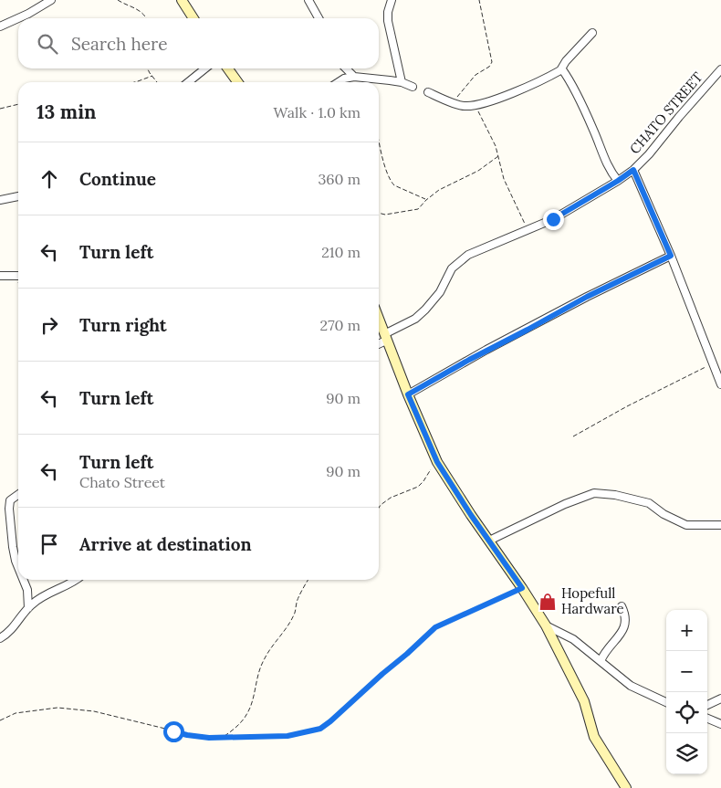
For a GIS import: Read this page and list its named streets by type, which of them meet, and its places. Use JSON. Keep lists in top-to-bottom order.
{
  "streets": {
    "street": ["CHATO STREET"]
  },
  "places": {
    "shop": ["Hopefull Hardware"]
  },
  "page": {
    "search": "Search here",
    "heading": ["13 min", "Walk · 1.0 km"],
    "list": [
      ["Continue", "360 m"],
      ["Turn left", "210 m"],
      ["Turn right", "270 m"],
      ["Turn left", "90 m"],
      ["Turn left", "Chato Street", "90 m"],
      "Arrive at destination"
    ],
    "map_buttons": ["+", "−"]
  }
}
